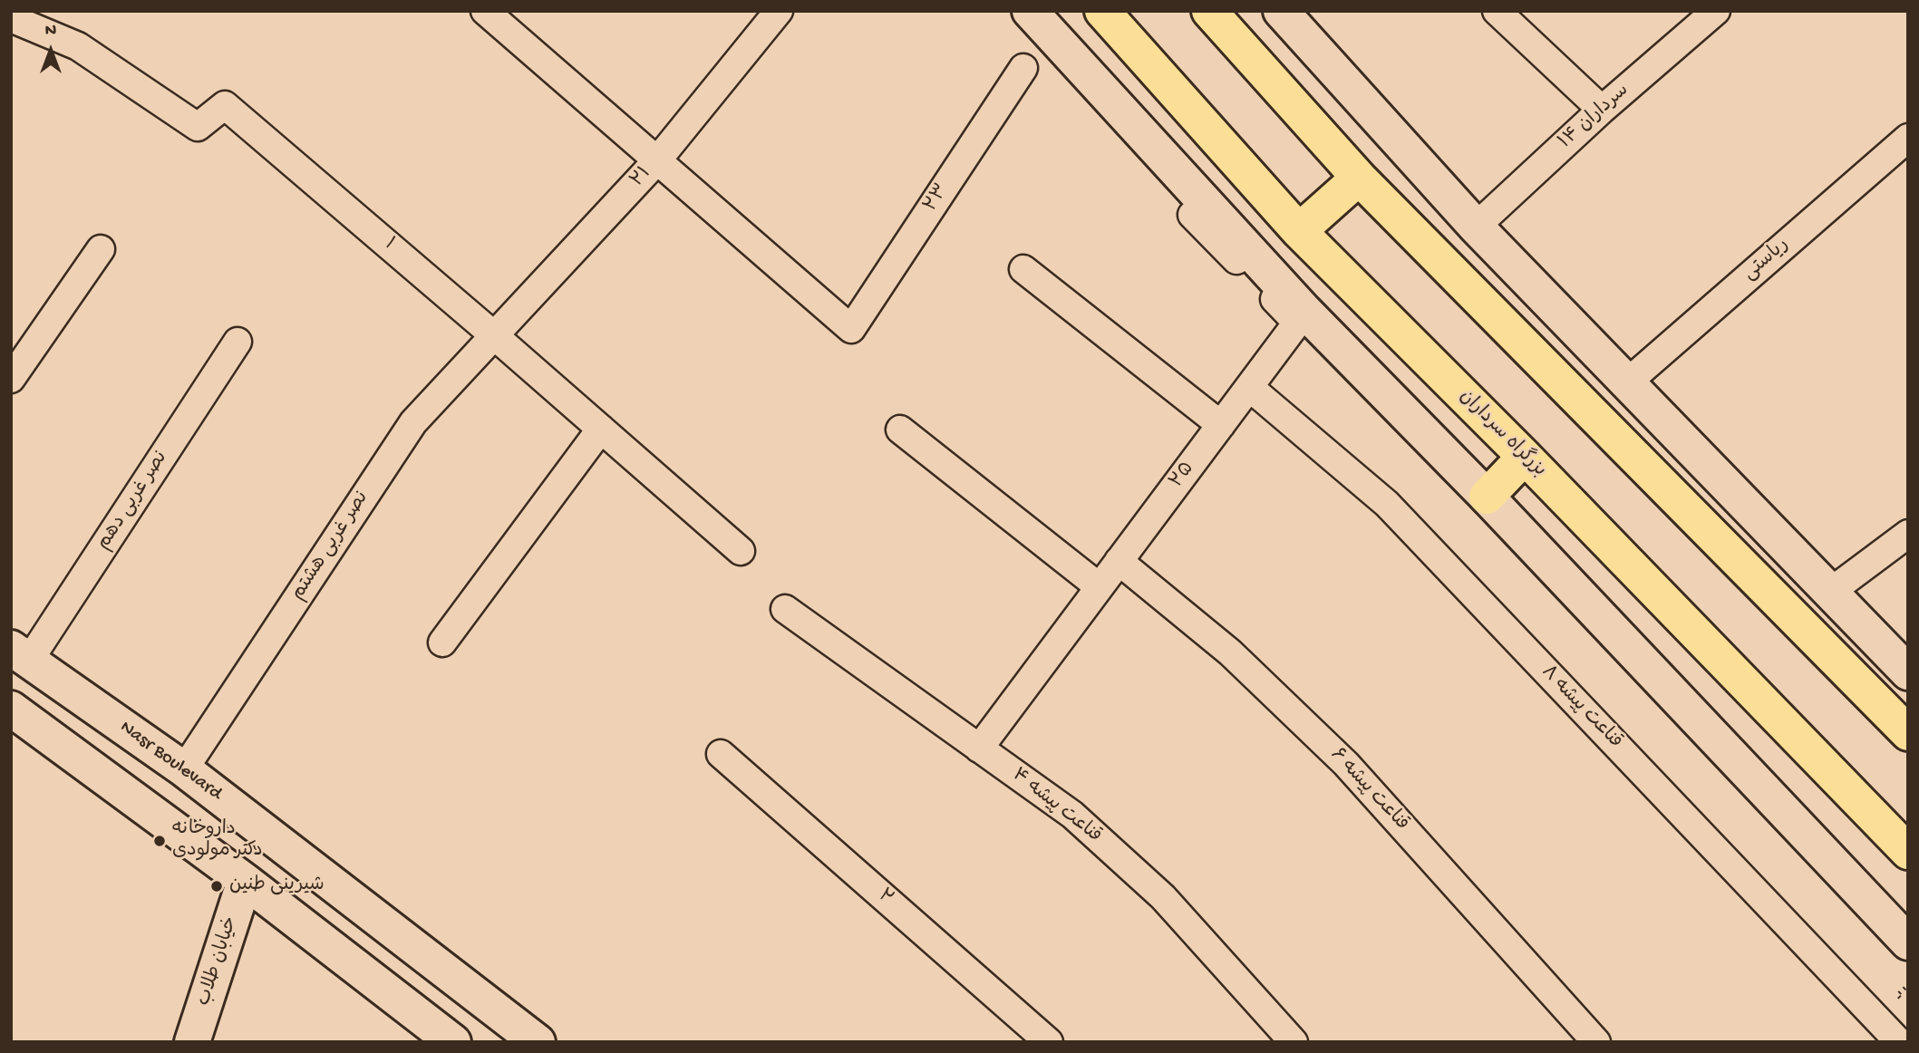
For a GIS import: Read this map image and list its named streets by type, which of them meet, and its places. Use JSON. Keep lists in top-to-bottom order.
{
  "streets": {
    "highway": ["بزرگراه سرداران"],
    "main road": ["Nasr Boulevard", "خیابان طلاب"],
    "street": [
      "۱۴ سرداران",
      "۲۱",
      "۲۳",
      "۱",
      "ریاستی",
      "۲۵",
      "نصر غربی دهم",
      "نصر غربی هشتم",
      "قناعت پیشه ۸",
      "قناعت پیشه ۶",
      "قناعت پیشه ۴",
      "۲"
    ]
  },
  "crossings": [
    ["۲۱", "۲۳"],
    ["۲۱", "۱"],
    ["۲۱", "نصر غربی هشتم"],
    ["۱", "نصر غربی هشتم"],
    ["۲۵", "قناعت پیشه ۸"],
    ["۲۵", "قناعت پیشه ۶"],
    ["۲۵", "قناعت پیشه ۴"],
    ["نصر غربی دهم", "Nasr Boulevard"],
    ["نصر غربی هشتم", "Nasr Boulevard"]
  ],
  "places": ["داروخانه دکتر مولودی", "شیرینی طنین"],
  "north": "top"
}
